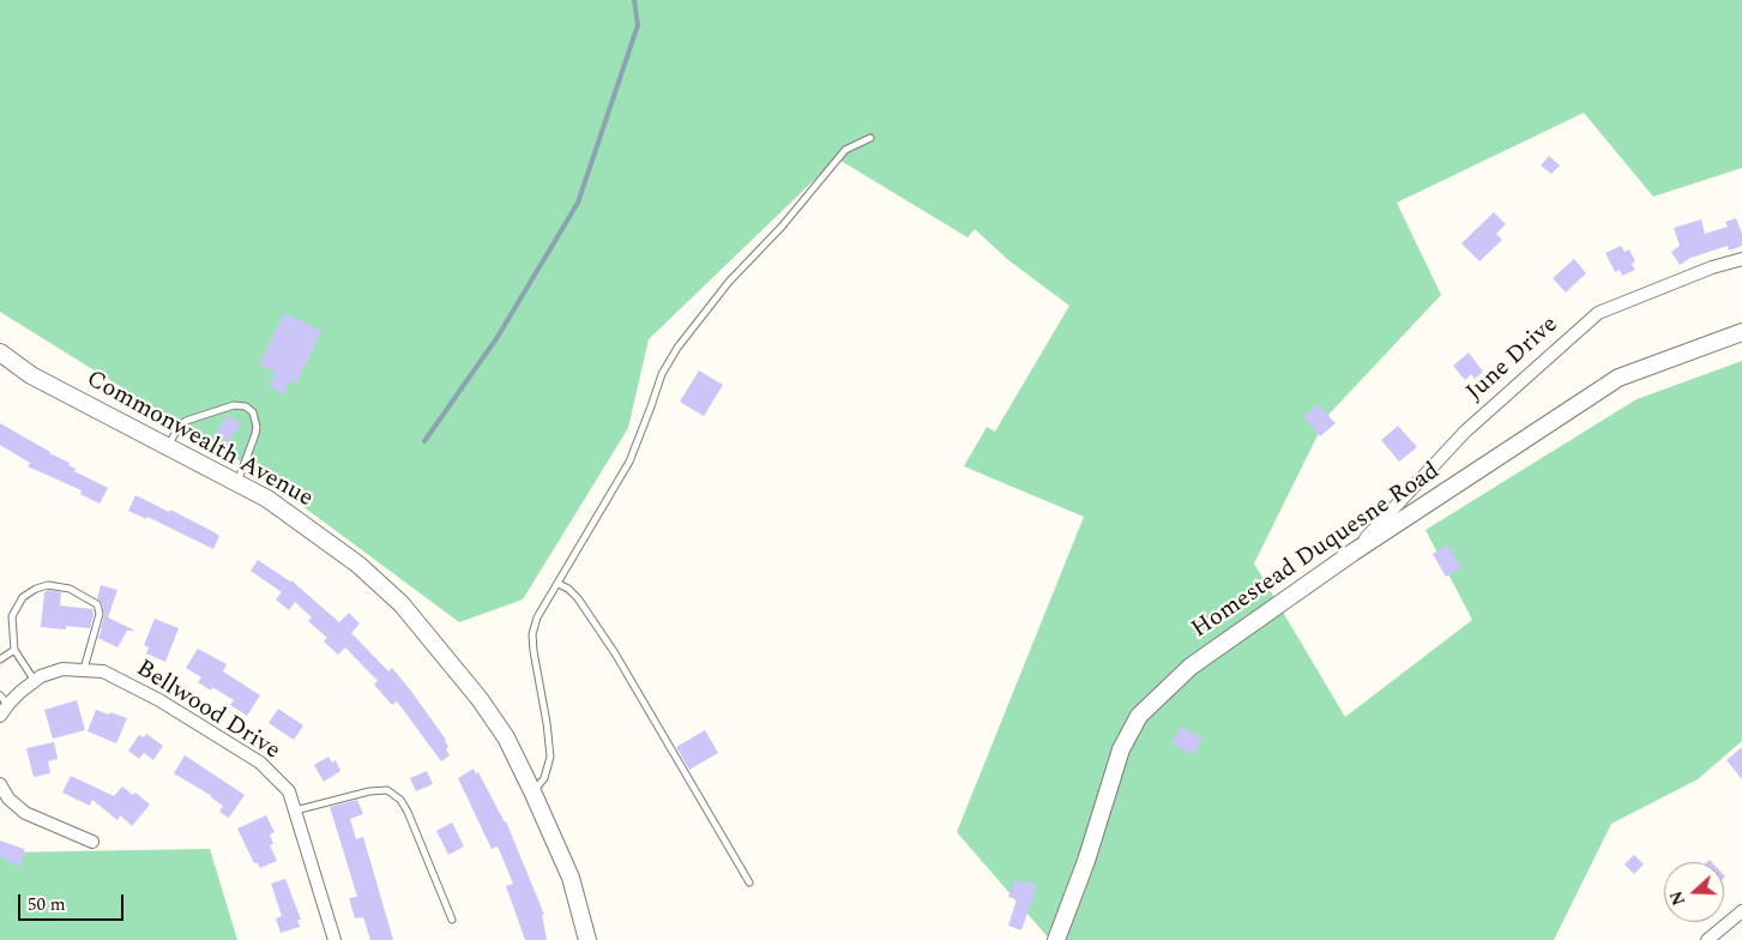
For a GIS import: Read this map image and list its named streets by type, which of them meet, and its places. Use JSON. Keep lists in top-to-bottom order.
{
  "streets": {
    "street": [
      "June Drive",
      "Commonwealth Avenue",
      "Homestead Duquesne Road",
      "Bellwood Drive"
    ]
  },
  "crossings": [
    ["June Drive", "Homestead Duquesne Road"]
  ],
  "scale_bar": "50 m",
  "north": "left"
}
